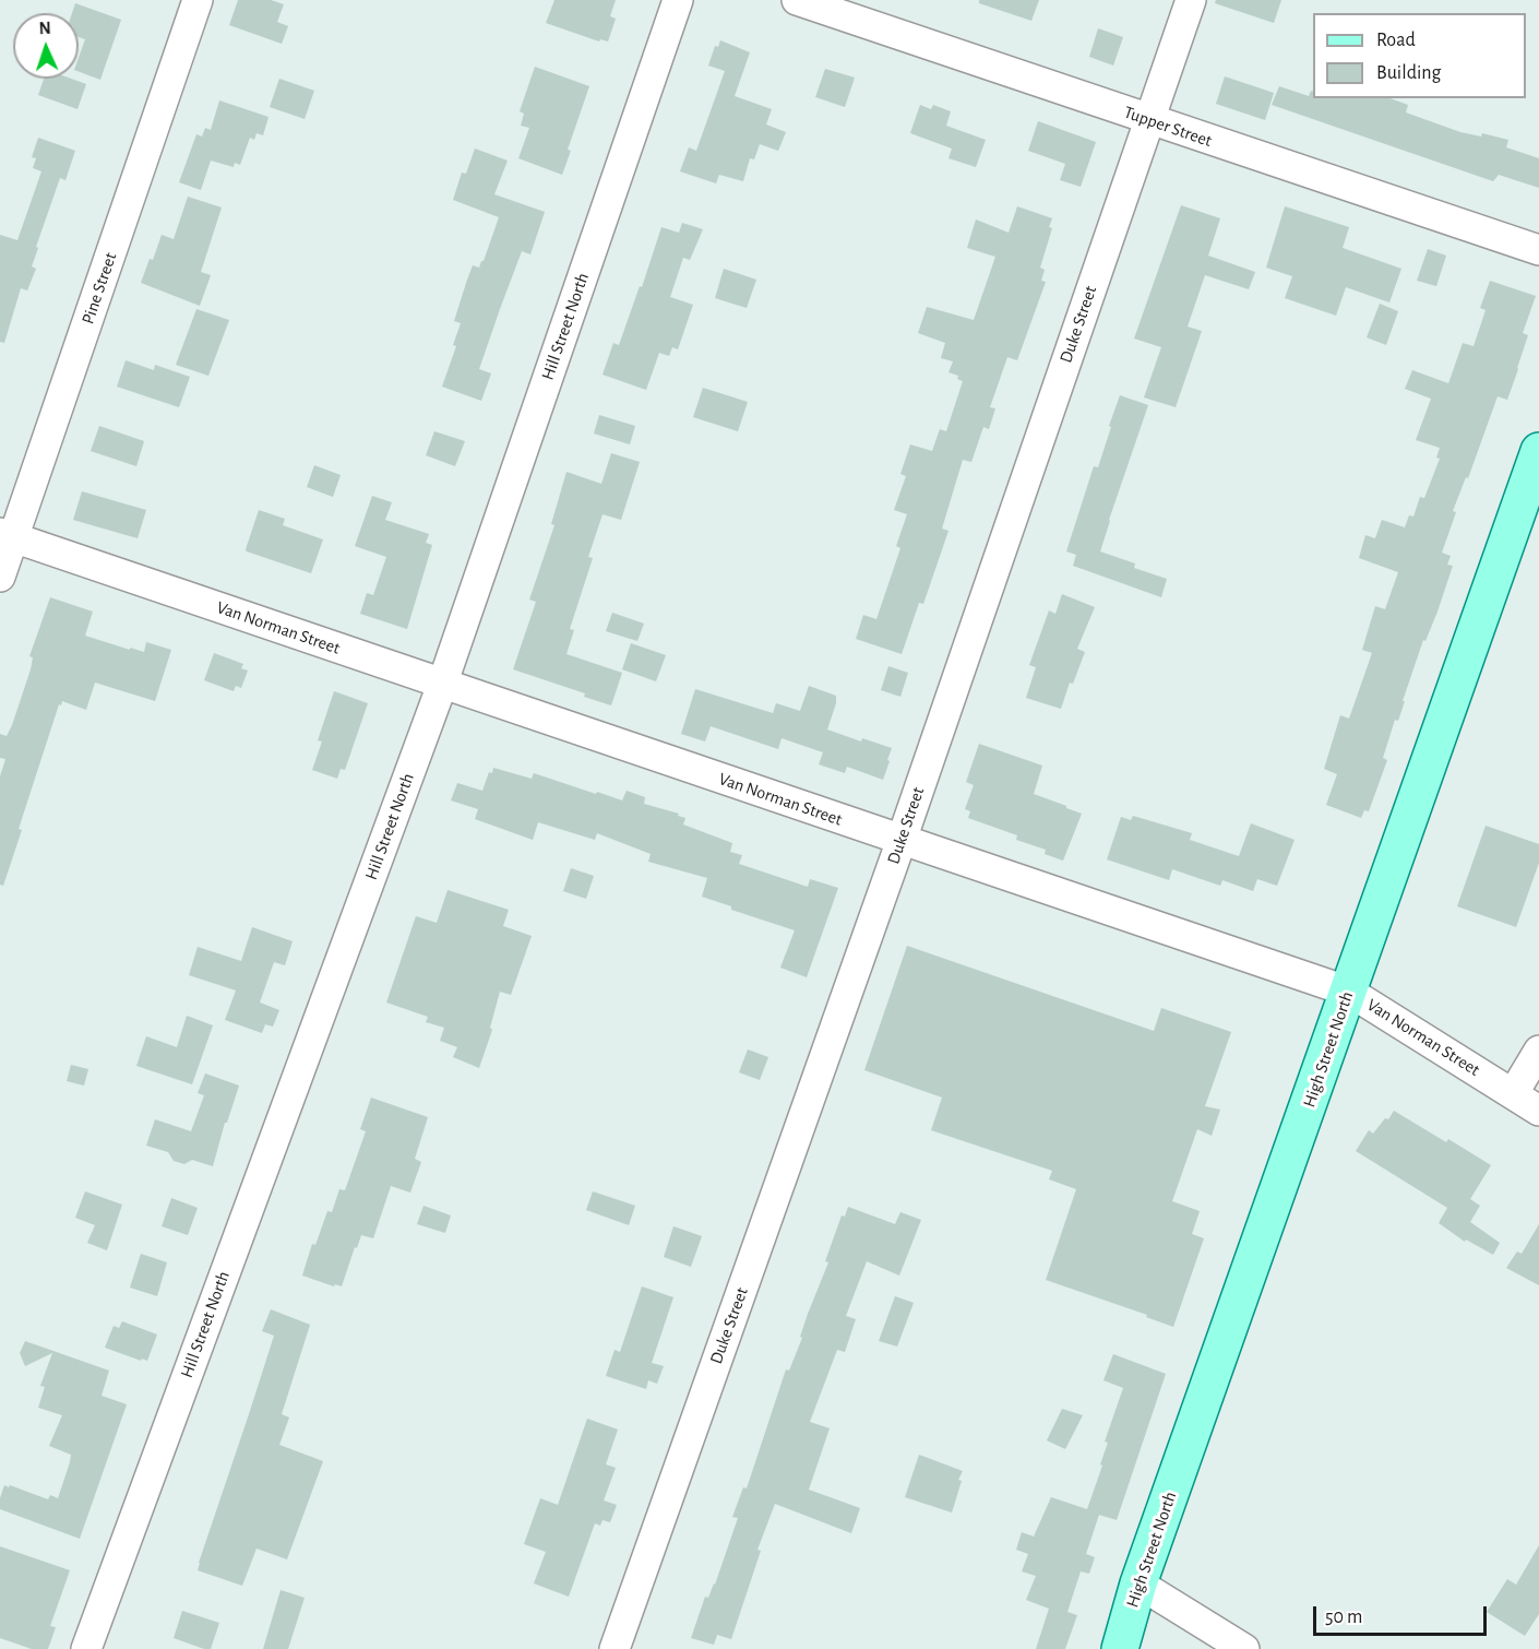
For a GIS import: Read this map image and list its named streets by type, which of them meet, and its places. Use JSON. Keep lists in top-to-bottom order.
{
  "streets": {
    "main road": ["High Street North"],
    "street": [
      "Tupper Street",
      "Pine Street",
      "Duke Street",
      "Hill Street North",
      "Van Norman Street"
    ]
  },
  "crossings": [
    ["Tupper Street", "Duke Street"],
    ["Pine Street", "Van Norman Street"],
    ["Duke Street", "Van Norman Street"],
    ["Hill Street North", "Van Norman Street"],
    ["Van Norman Street", "High Street North"]
  ],
  "legend": ["Road", "Building"],
  "scale_bar": "50 m",
  "north": "top"
}
